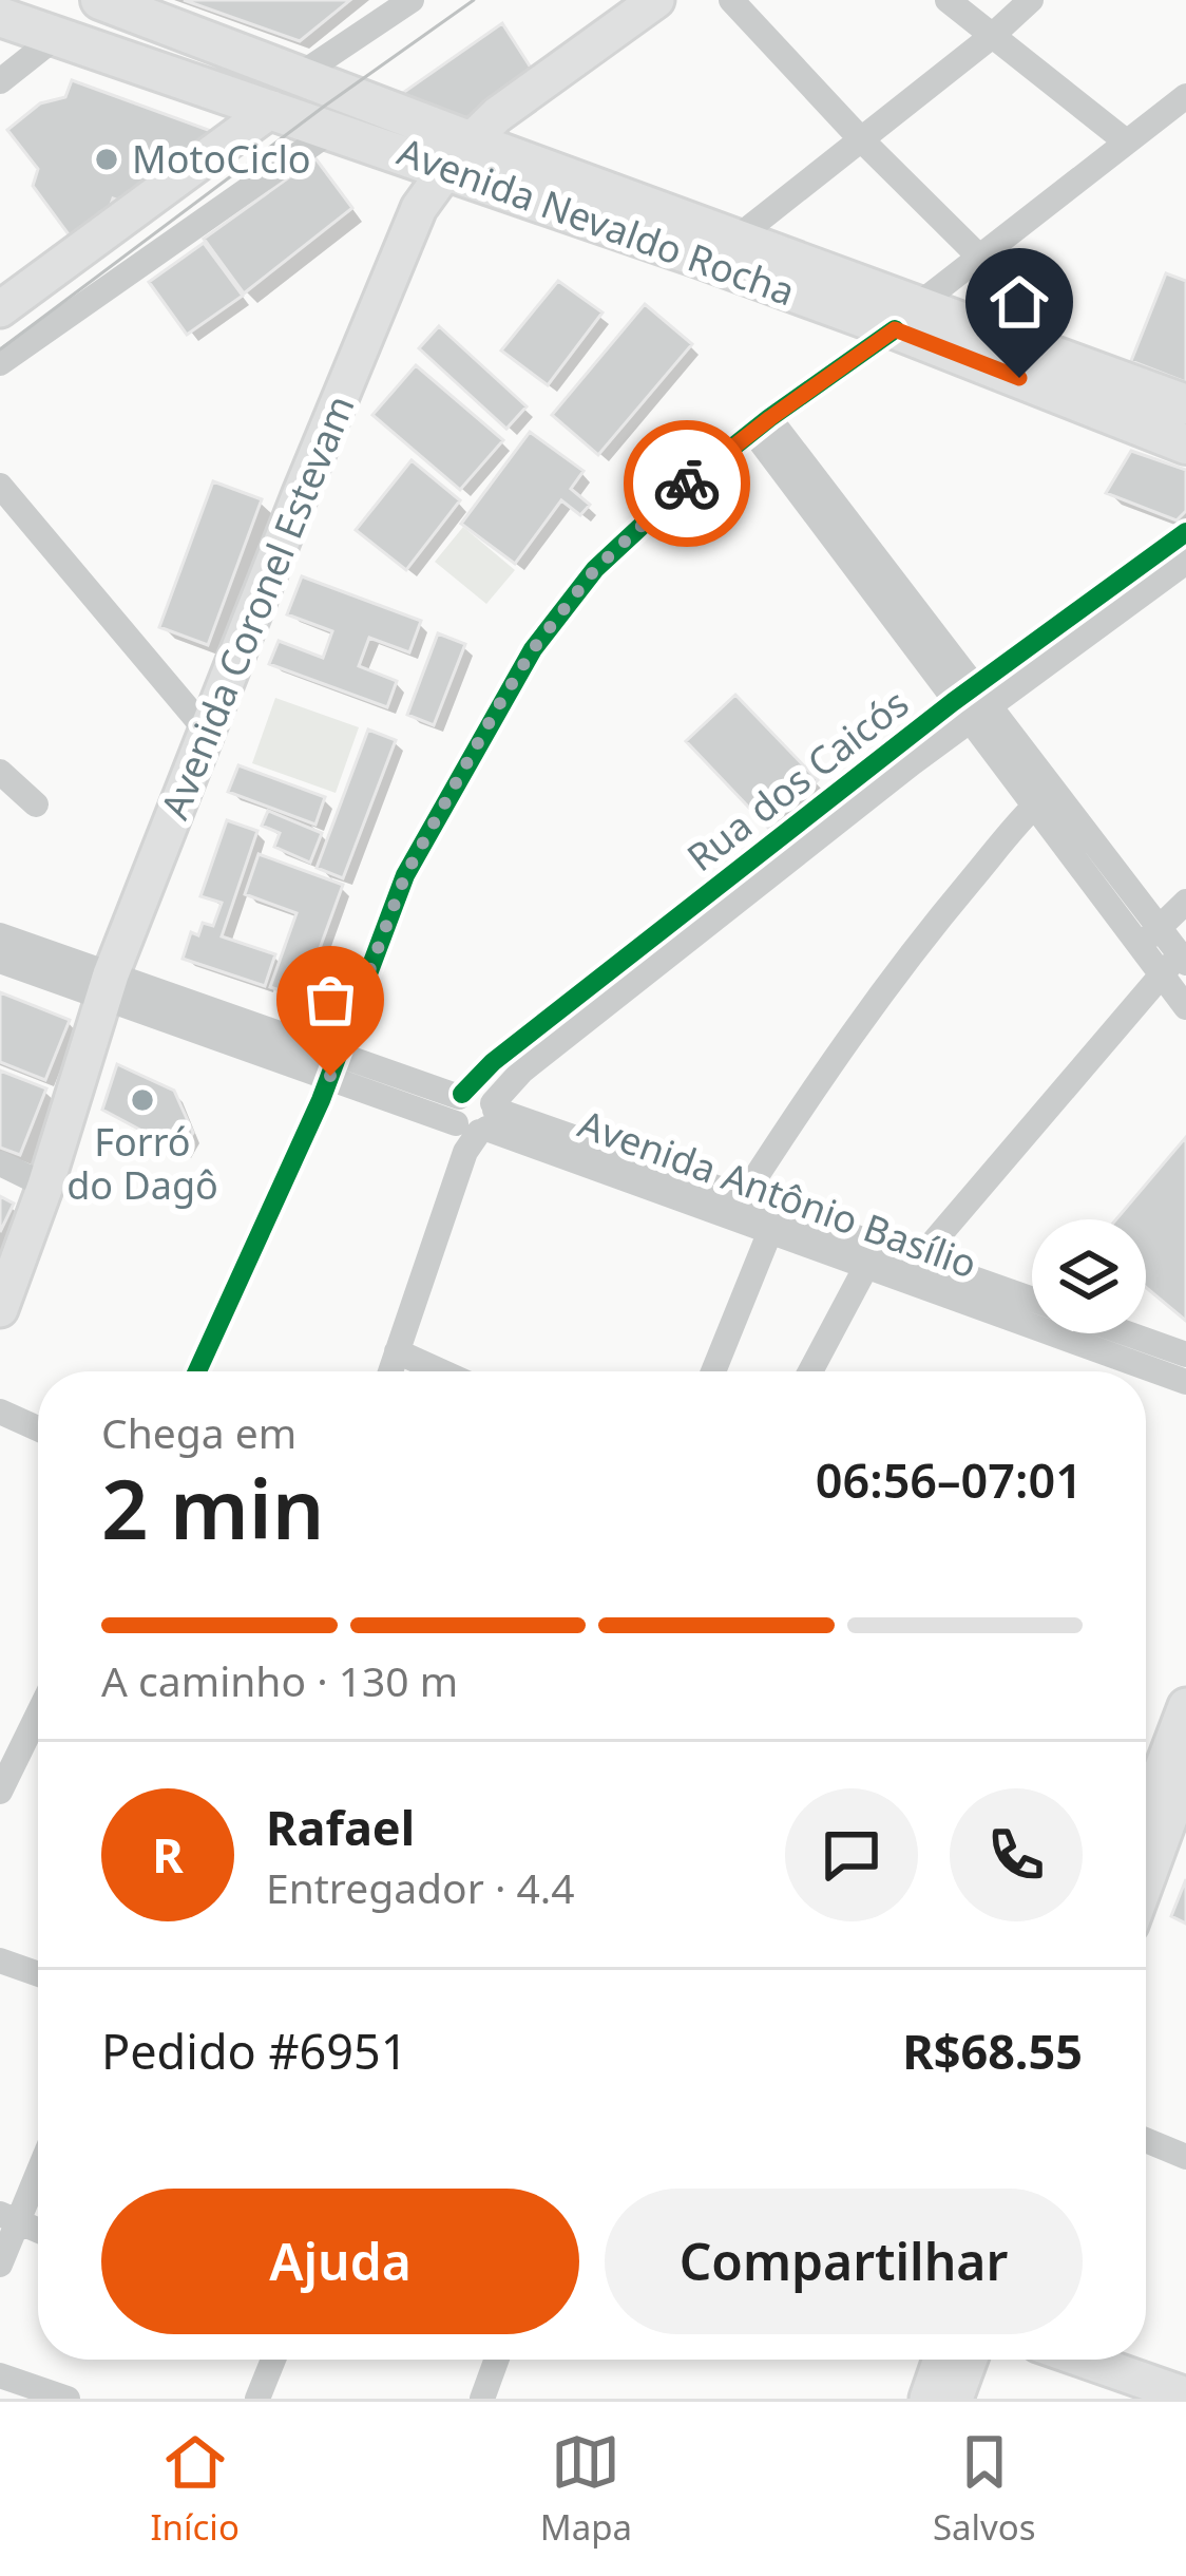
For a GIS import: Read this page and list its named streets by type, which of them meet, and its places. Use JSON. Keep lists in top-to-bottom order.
{
  "streets": {
    "highway": ["Avenida Nevaldo Rocha"],
    "main road": ["Avenida Coronel Estevam"],
    "street": ["Rua dos Caicós", "Avenida Antônio Basílio"]
  },
  "crossings": [
    ["Avenida Nevaldo Rocha", "Avenida Coronel Estevam"],
    ["Avenida Coronel Estevam", "Avenida Antônio Basílio"],
    ["Rua dos Caicós", "Avenida Antônio Basílio"]
  ],
  "places": ["MotoCiclo", "Forró do Dagô"],
  "page": {
    "heading": ["2 min", "Chega em", "06:56–07:01"],
    "panel": [
      "Rafael",
      "Entregador · 4.4",
      "Pedido #6951",
      "R$68.55"
    ],
    "bar": "A caminho · 130 m",
    "round": "R",
    "buttons": ["Ajuda", "Compartilhar"],
    "tabs": ["Início", "Mapa", "Salvos"]
  }
}
